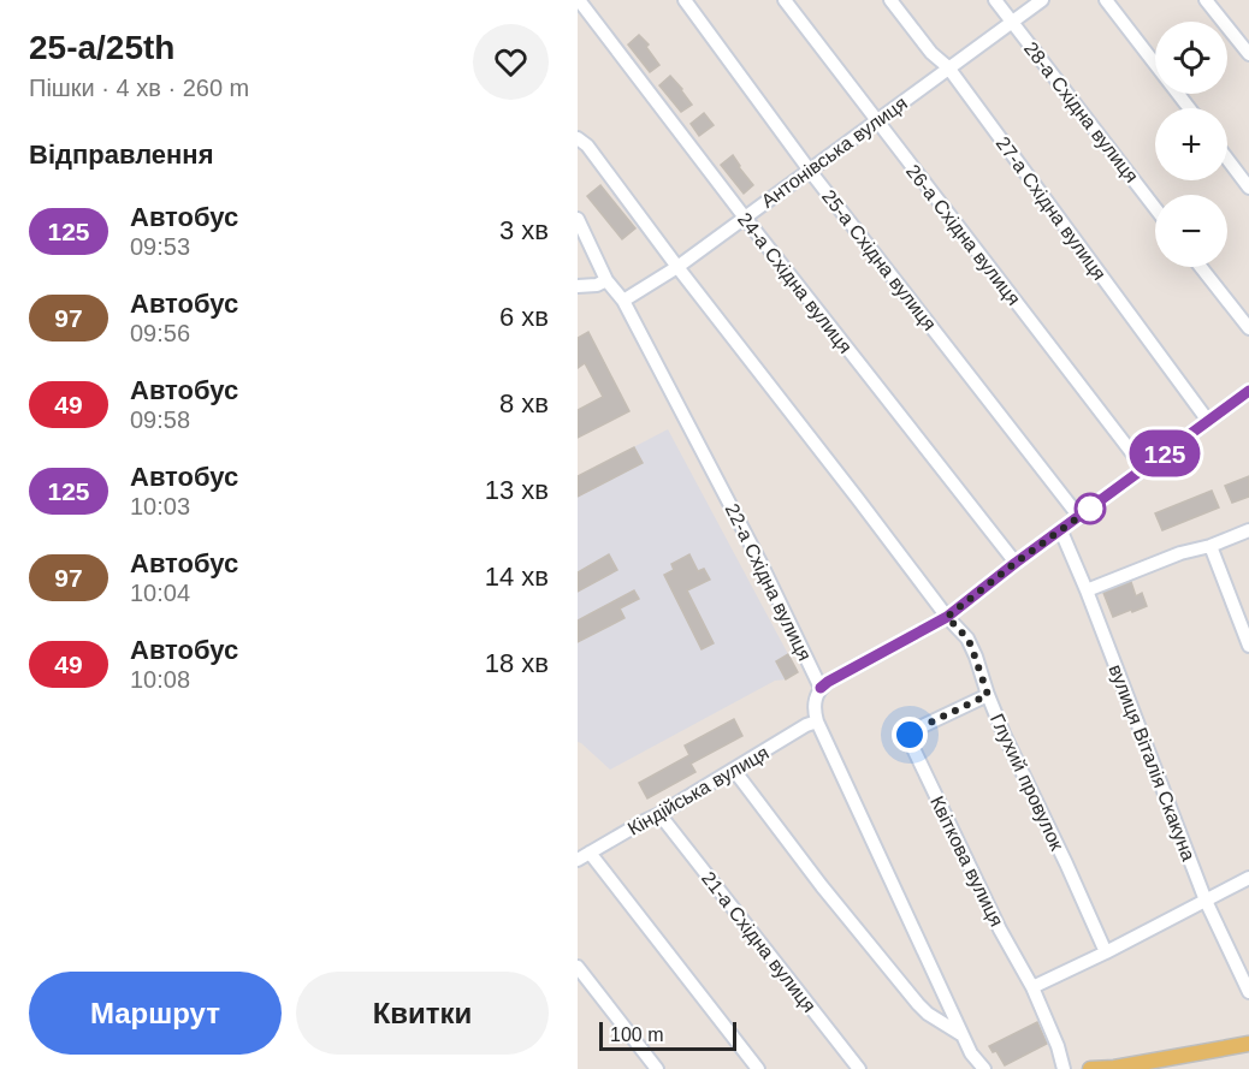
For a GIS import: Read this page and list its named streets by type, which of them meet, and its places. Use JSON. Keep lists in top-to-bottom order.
{
  "streets": {
    "street": [
      "28-а Східна вулиця",
      "Антонівська вулиця",
      "27-а Східна вулиця",
      "26-а Східна вулиця",
      "25-а Східна вулиця",
      "24-а Східна вулиця",
      "22-а Східна вулиця",
      "вулиця Віталія Скакуна",
      "Глухий провулок",
      "Кіндійська вулиця",
      "Квіткова вулиця",
      "21-а Східна вулиця"
    ]
  },
  "crossings": [
    ["28-а Східна вулиця", "Антонівська вулиця"],
    ["Антонівська вулиця", "27-а Східна вулиця"],
    ["Антонівська вулиця", "26-а Східна вулиця"],
    ["Антонівська вулиця", "25-а Східна вулиця"],
    ["Антонівська вулиця", "24-а Східна вулиця"],
    ["Антонівська вулиця", "22-а Східна вулиця"],
    ["Антонівська вулиця", "Глухий провулок"],
    ["22-а Східна вулиця", "Кіндійська вулиця"],
    ["Глухий провулок", "Квіткова вулиця"],
    ["Кіндійська вулиця", "21-а Східна вулиця"]
  ],
  "lines": ["bus line 125"],
  "scale_bar": "100 m",
  "page": {
    "heading": [
      ["25-а/25th", "Пішки · 4 хв · 260 m"],
      "Відправлення"
    ],
    "on_map": "125",
    "map_buttons": ["+", "−"],
    "list": [
      {
        "mark": "125",
        "name": "Автобус",
        "note": "09:53",
        "value": "3 хв"
      },
      {
        "mark": "97",
        "name": "Автобус",
        "note": "09:56",
        "value": "6 хв"
      },
      {
        "mark": "49",
        "name": "Автобус",
        "note": "09:58",
        "value": "8 хв"
      },
      {
        "mark": "125",
        "name": "Автобус",
        "note": "10:03",
        "value": "13 хв"
      },
      {
        "mark": "97",
        "name": "Автобус",
        "note": "10:04",
        "value": "14 хв"
      },
      {
        "mark": "49",
        "name": "Автобус",
        "note": "10:08",
        "value": "18 хв"
      }
    ],
    "buttons": ["Маршрут", "Квитки"],
    "scale": "100 m"
  }
}
